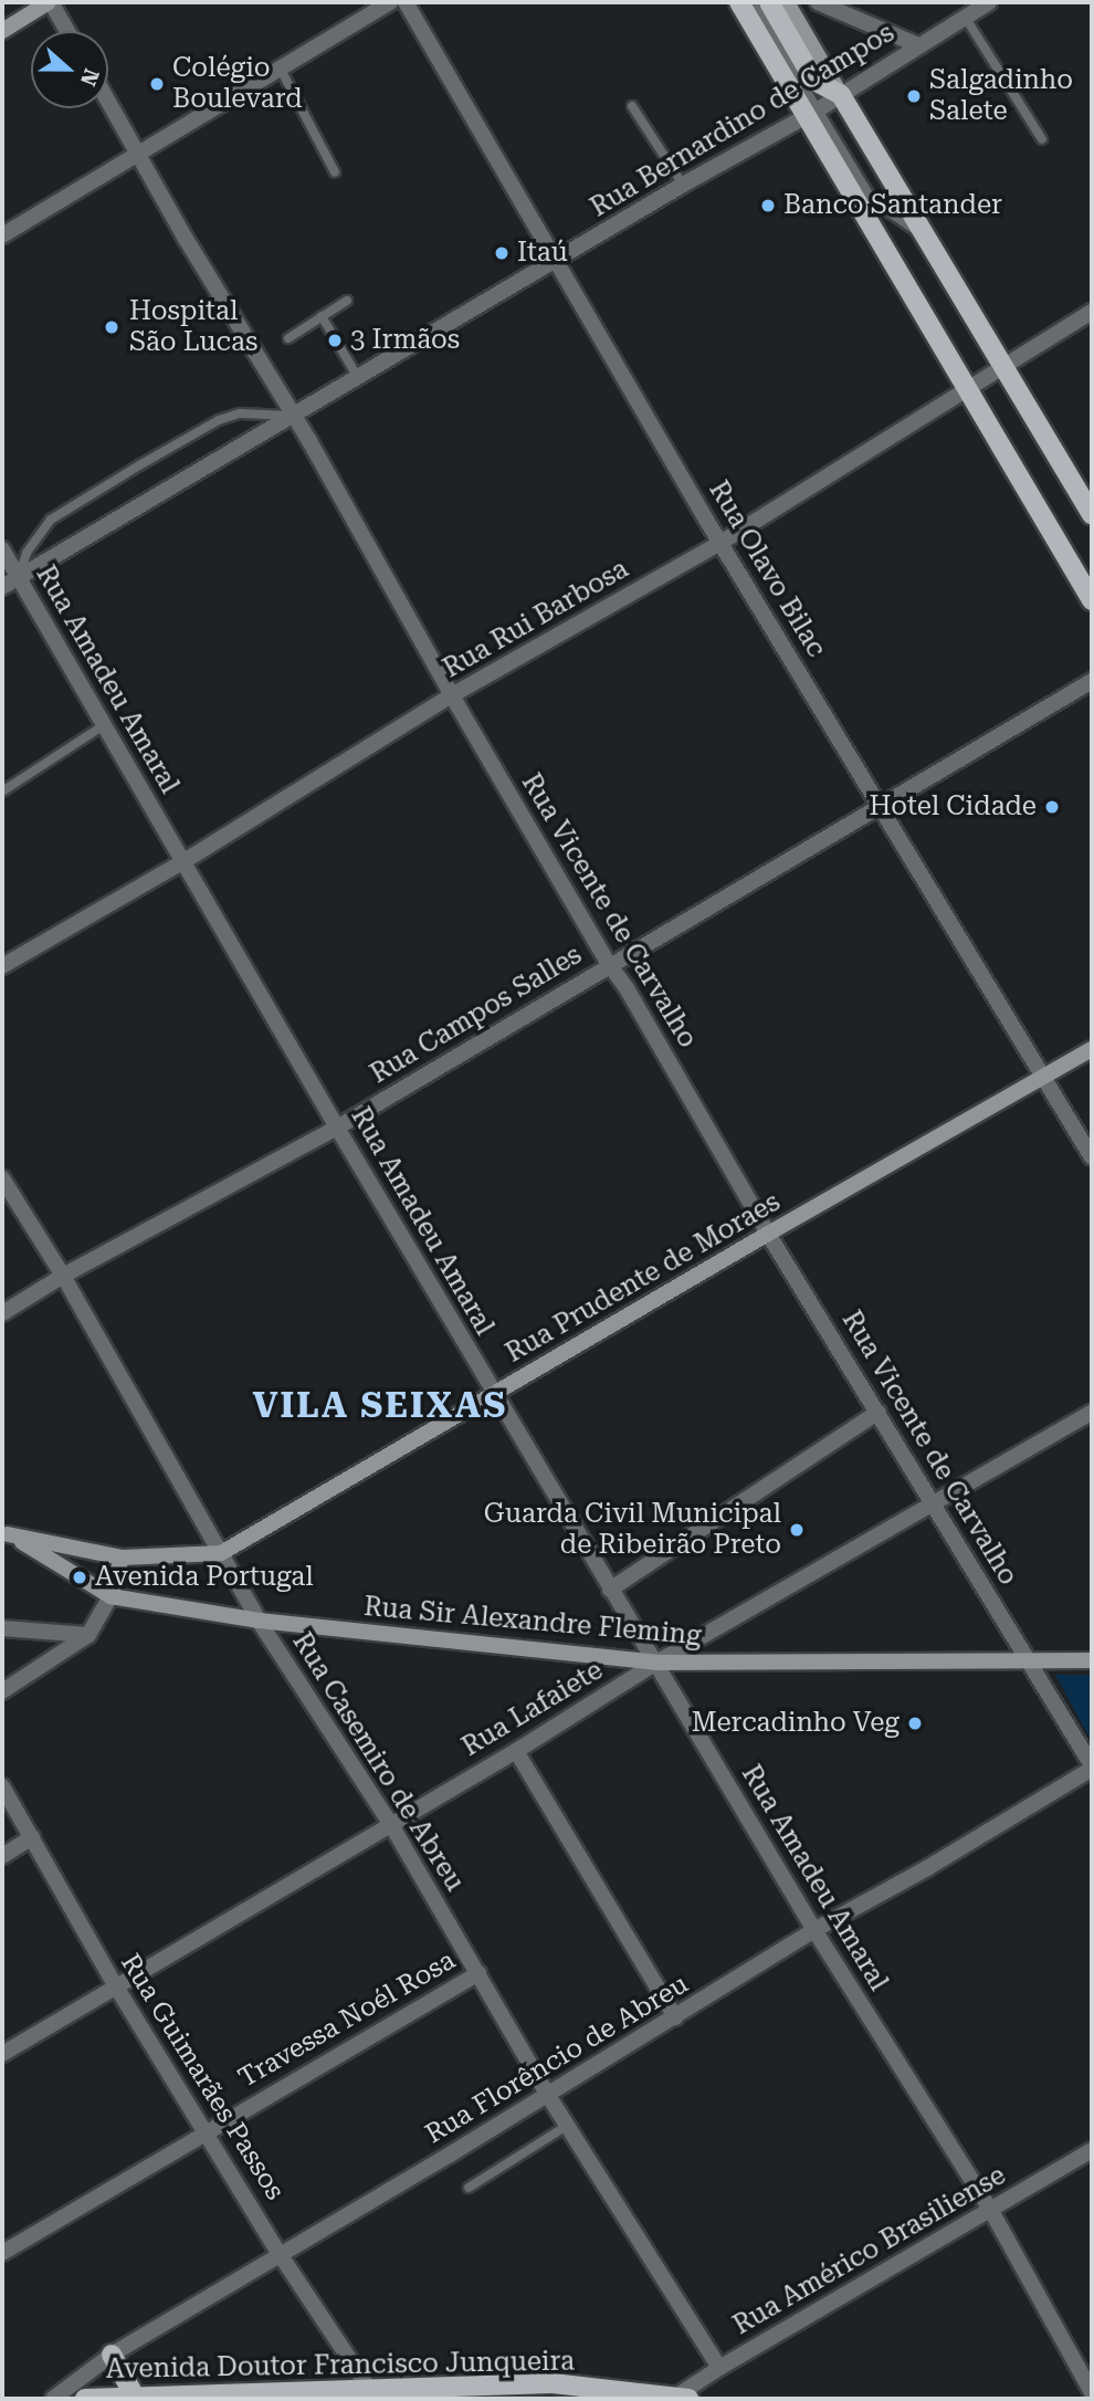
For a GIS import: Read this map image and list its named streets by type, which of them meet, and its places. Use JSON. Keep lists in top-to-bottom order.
{
  "streets": {
    "main road": ["Rua Prudente de Moraes", "Rua Sir Alexandre Fleming", "Avenida Doutor Francisco Junqueira"],
    "street": [
      "Rua Bernardino de Campos",
      "Rua Olavo Bilac",
      "Rua Rui Barbosa",
      "Rua Amadeu Amaral",
      "Rua Vicente de Carvalho",
      "Rua Campos Salles",
      "Rua Lafaiete",
      "Rua Casemiro de Abreu",
      "Travessa Noél Rosa",
      "Rua Florêncio de Abreu",
      "Rua Guimarães Passos",
      "Rua Américo Brasiliense"
    ]
  },
  "crossings": [
    ["Rua Bernardino de Campos", "Rua Olavo Bilac"],
    ["Rua Bernardino de Campos", "Rua Amadeu Amaral"],
    ["Rua Bernardino de Campos", "Rua Vicente de Carvalho"],
    ["Rua Olavo Bilac", "Rua Rui Barbosa"],
    ["Rua Olavo Bilac", "Rua Campos Salles"],
    ["Rua Olavo Bilac", "Rua Prudente de Moraes"],
    ["Rua Rui Barbosa", "Rua Amadeu Amaral"],
    ["Rua Rui Barbosa", "Rua Vicente de Carvalho"],
    ["Rua Amadeu Amaral", "Rua Campos Salles"],
    ["Rua Amadeu Amaral", "Rua Prudente de Moraes"],
    ["Rua Amadeu Amaral", "Rua Sir Alexandre Fleming"],
    ["Rua Amadeu Amaral", "Rua Lafaiete"],
    ["Rua Amadeu Amaral", "Rua Florêncio de Abreu"],
    ["Rua Amadeu Amaral", "Rua Américo Brasiliense"],
    ["Rua Vicente de Carvalho", "Rua Campos Salles"],
    ["Rua Vicente de Carvalho", "Rua Prudente de Moraes"],
    ["Rua Vicente de Carvalho", "Rua Sir Alexandre Fleming"],
    ["Rua Vicente de Carvalho", "Rua Lafaiete"],
    ["Rua Vicente de Carvalho", "Rua Florêncio de Abreu"],
    ["Rua Campos Salles", "Rua Casemiro de Abreu"],
    ["Rua Prudente de Moraes", "Rua Casemiro de Abreu"],
    ["Rua Sir Alexandre Fleming", "Rua Lafaiete"],
    ["Rua Sir Alexandre Fleming", "Rua Casemiro de Abreu"],
    ["Rua Lafaiete", "Rua Casemiro de Abreu"],
    ["Rua Lafaiete", "Rua Guimarães Passos"],
    ["Rua Casemiro de Abreu", "Travessa Noél Rosa"],
    ["Rua Casemiro de Abreu", "Rua Florêncio de Abreu"],
    ["Rua Casemiro de Abreu", "Rua Américo Brasiliense"],
    ["Travessa Noél Rosa", "Rua Guimarães Passos"],
    ["Rua Florêncio de Abreu", "Rua Guimarães Passos"],
    ["Rua Guimarães Passos", "Avenida Doutor Francisco Junqueira"],
    ["Rua Américo Brasiliense", "Avenida Doutor Francisco Junqueira"]
  ],
  "districts": ["VILA SEIXAS"],
  "places": [
    "Colégio Boulevard",
    "Salgadinho Salete",
    "Banco Santander",
    "Itaú",
    "Hospital São Lucas",
    "3 Irmãos",
    "Hotel Cidade",
    "Guarda Civil Municipal de Ribeirão Preto",
    "Avenida Portugal",
    "Mercadinho Veg"
  ],
  "north": "right"
}
